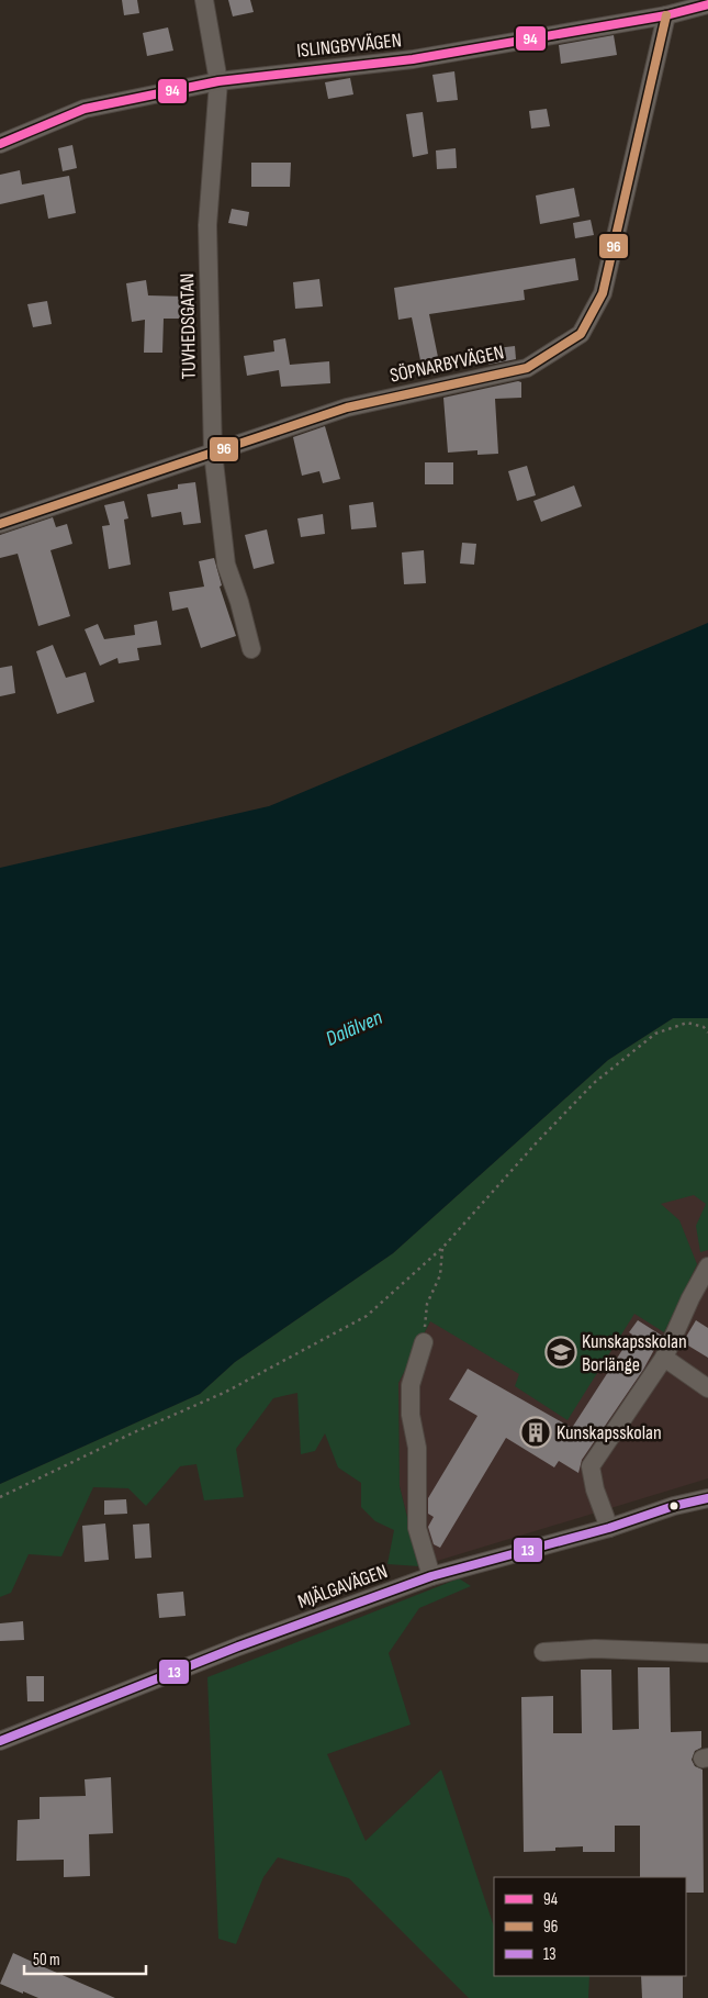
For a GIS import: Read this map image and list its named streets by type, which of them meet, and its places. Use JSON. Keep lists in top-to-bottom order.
{
  "streets": {
    "street": [
      "ISLINGBYVÄGEN",
      "TUVHEDSGATAN",
      "SÖPNARBYVÄGEN",
      "MJÄLGAVÄGEN"
    ]
  },
  "crossings": [
    ["ISLINGBYVÄGEN", "TUVHEDSGATAN"],
    ["ISLINGBYVÄGEN", "SÖPNARBYVÄGEN"],
    ["TUVHEDSGATAN", "SÖPNARBYVÄGEN"]
  ],
  "water": ["Dalälven"],
  "places": {
    "school or university": ["Kunskapsskolan Borlänge"],
    "building": ["Kunskapsskolan"]
  },
  "lines": ["transit line 94", "transit line 96", "transit line 13"],
  "legend": ["94", "96", "13"],
  "scale_bar": "50 m"
}
